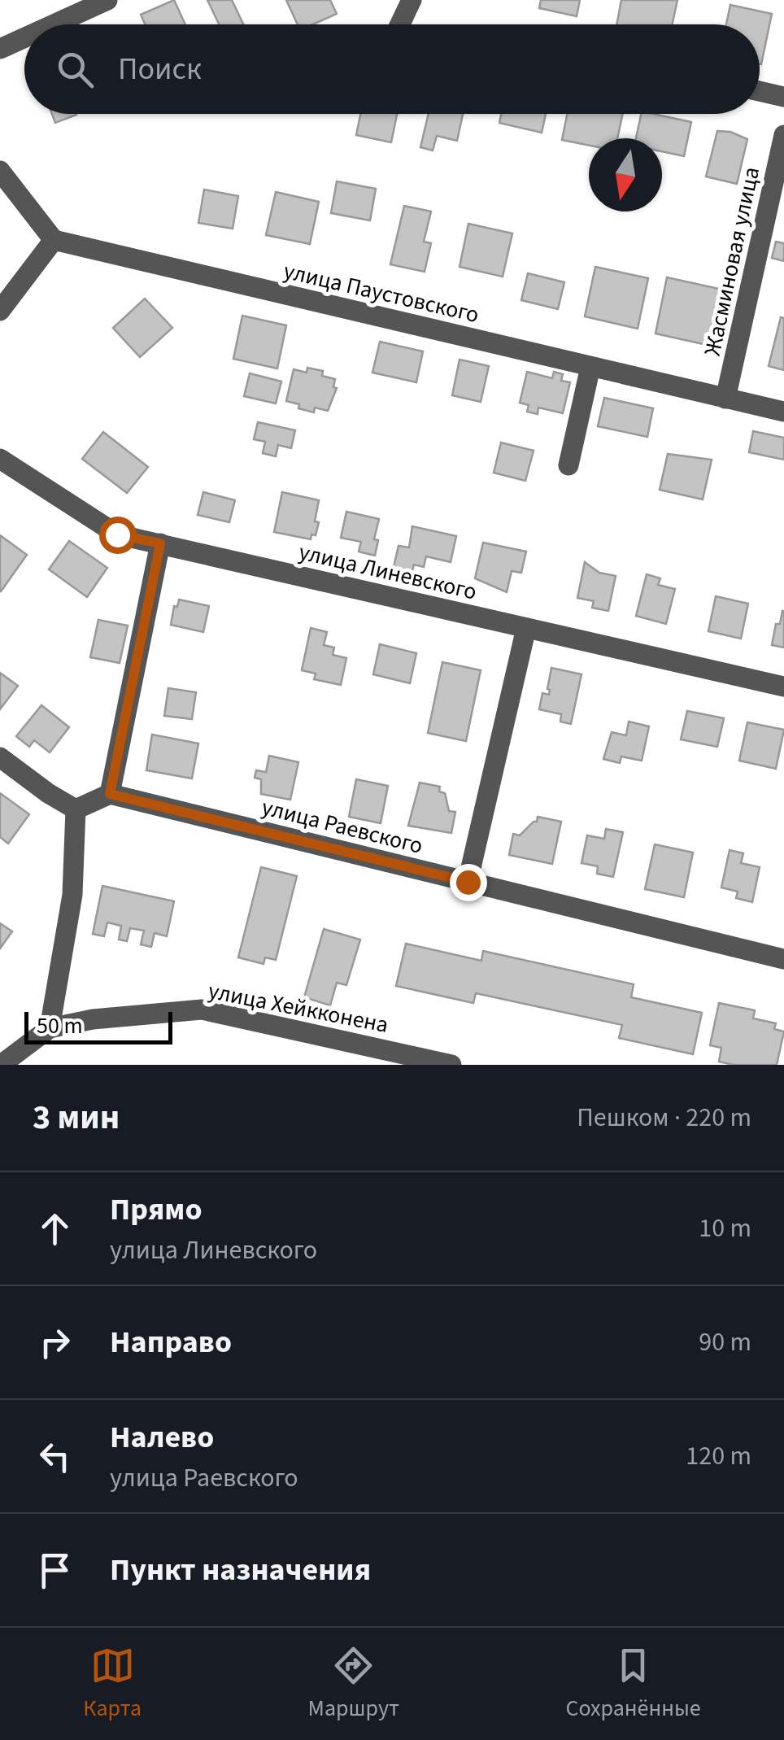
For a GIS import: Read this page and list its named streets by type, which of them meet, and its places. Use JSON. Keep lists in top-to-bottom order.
{
  "streets": {
    "street": [
      "Жасминовая улица",
      "улица Паустовского",
      "улица Линевского",
      "улица Раевского",
      "улица Хейкконена"
    ]
  },
  "crossings": [
    ["Жасминовая улица", "улица Паустовского"]
  ],
  "scale_bar": "50 m",
  "north": "bottom",
  "page": {
    "search": "Поиск",
    "scale": "50 m",
    "heading": ["3 мин", "Пешком · 220 m"],
    "list": [
      ["Прямо", "улица Линевского", "10 m"],
      ["Направо", "90 m"],
      ["Налево", "улица Раевского", "120 m"],
      "Пункт назначения"
    ],
    "nav": ["Карта", "Маршрут", "Сохранённые"]
  }
}
